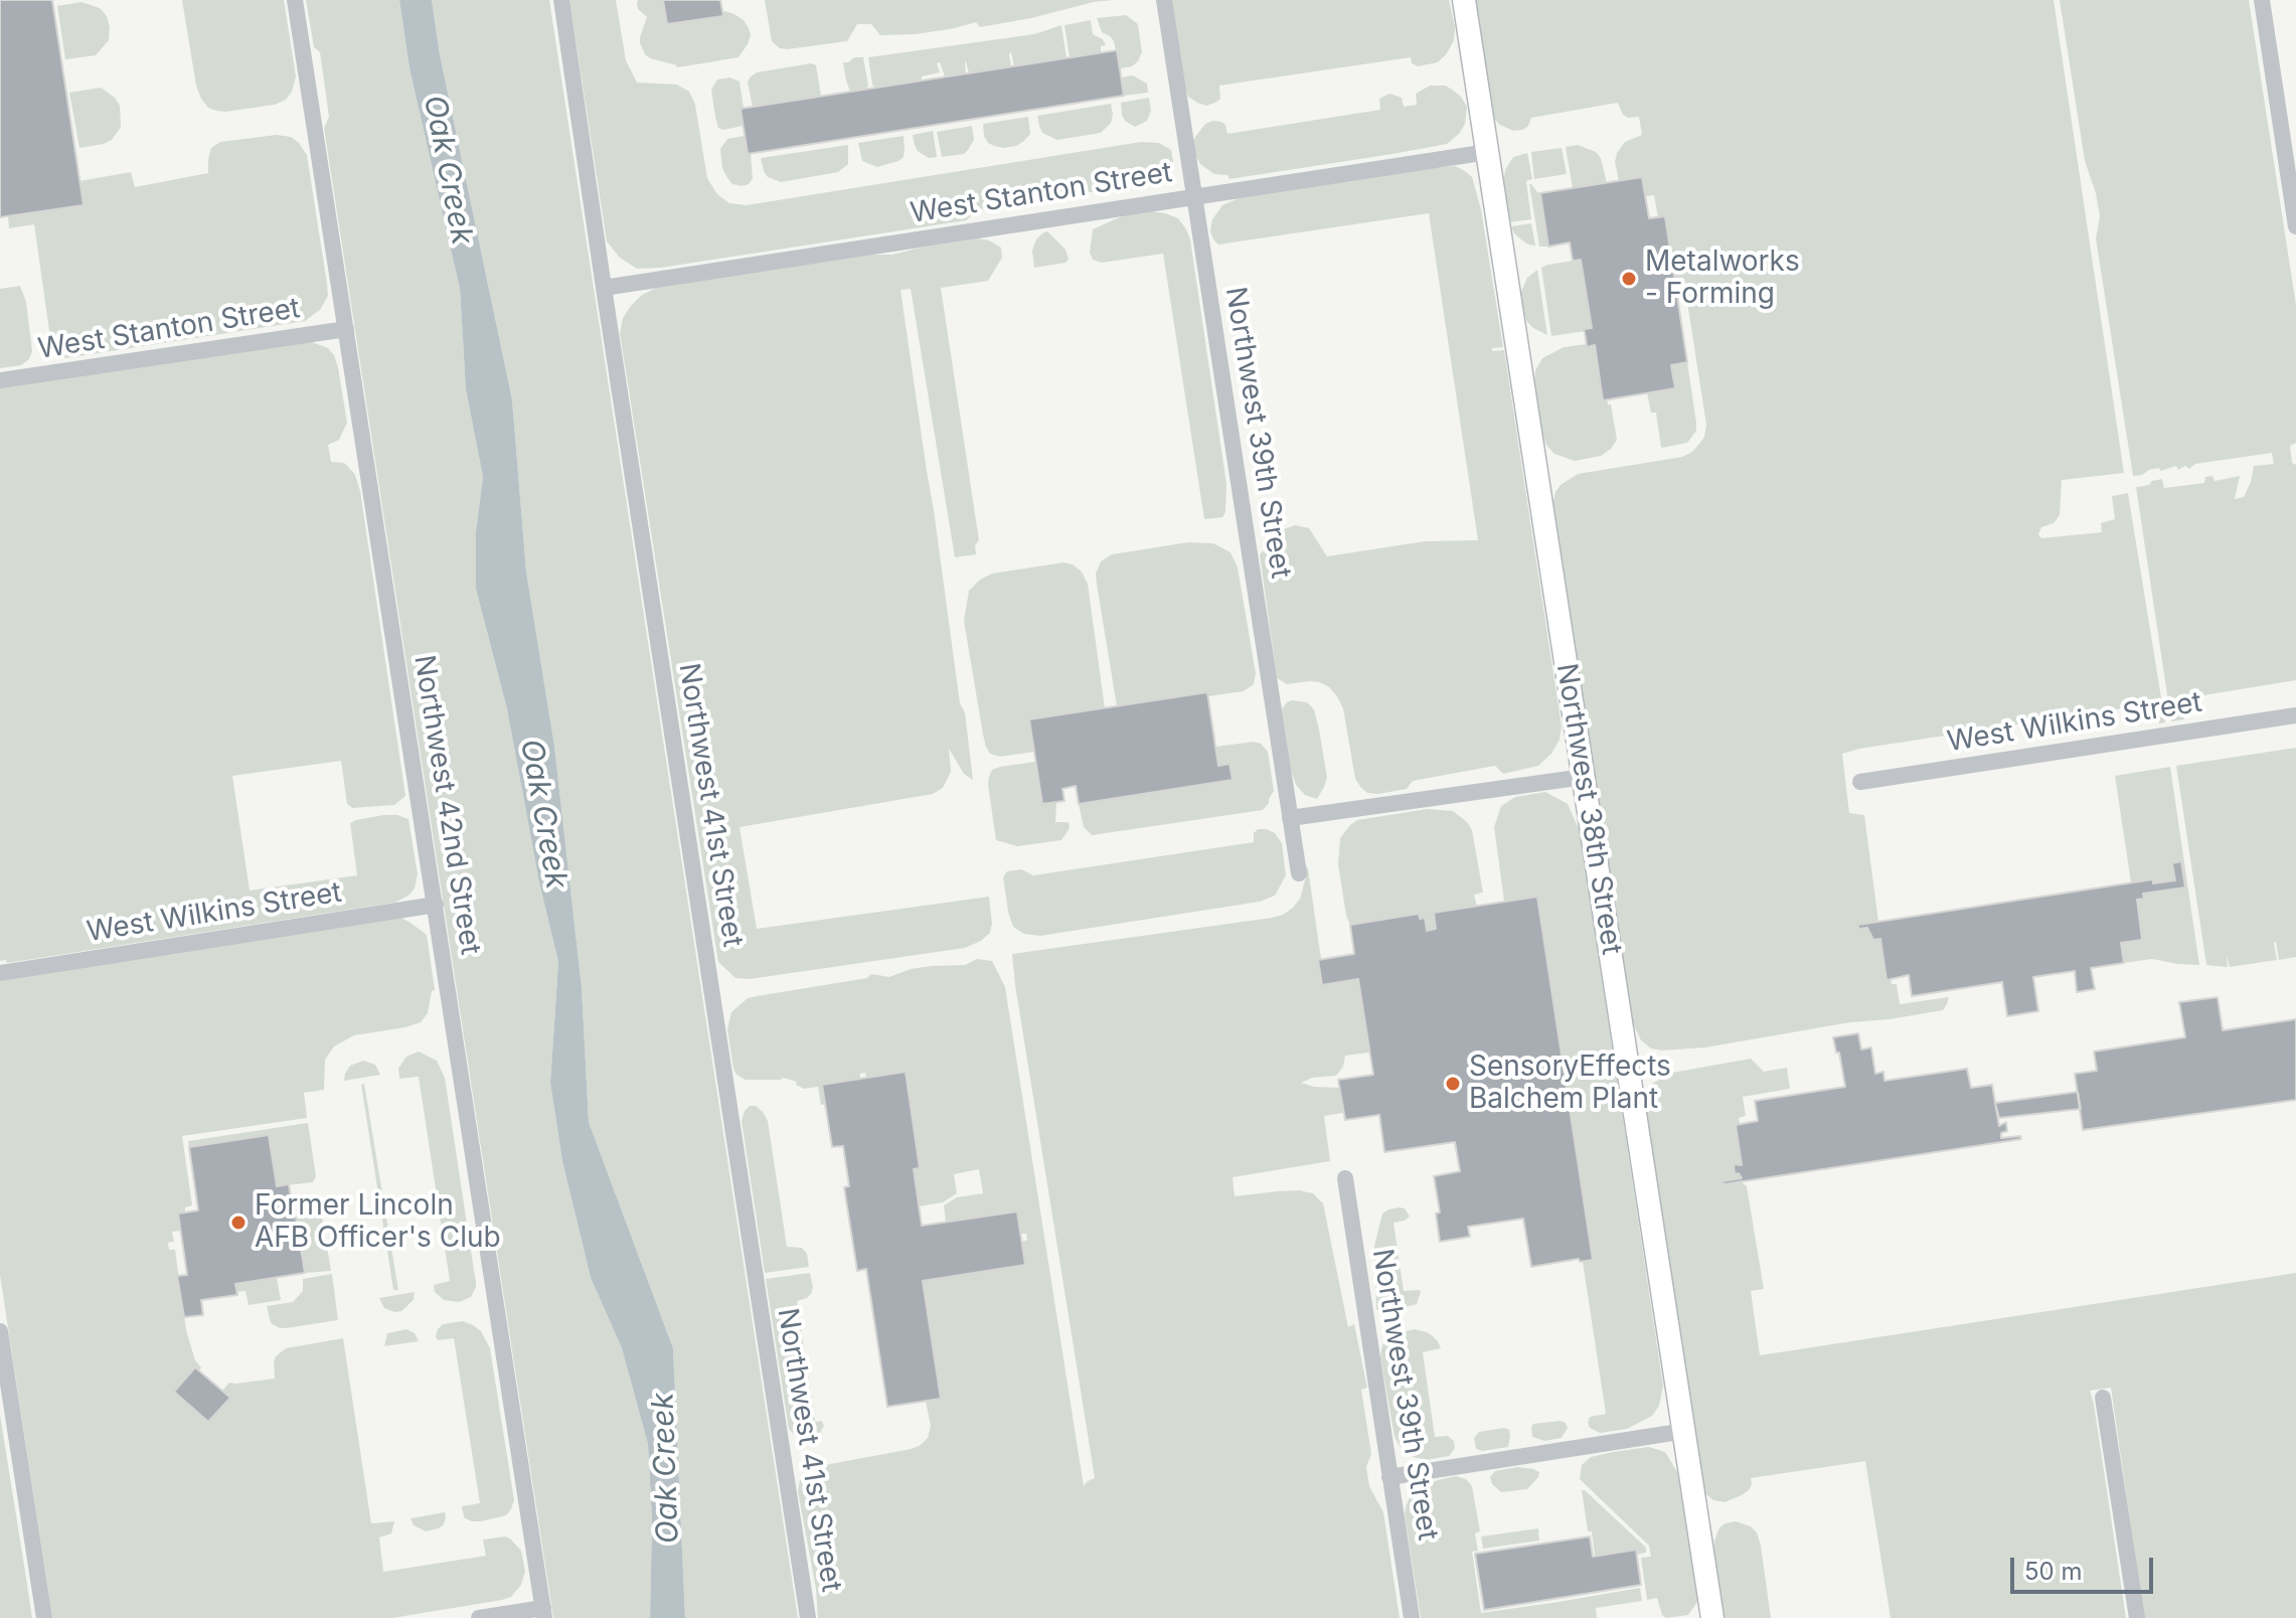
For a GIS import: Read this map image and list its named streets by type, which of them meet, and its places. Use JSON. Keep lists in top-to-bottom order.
{
  "streets": {
    "main road": ["Northwest 38th Street"],
    "street": [
      "West Stanton Street",
      "Northwest 39th Street",
      "West Wilkins Street",
      "Northwest 42nd Street",
      "Northwest 41st Street"
    ]
  },
  "crossings": [
    ["West Stanton Street", "Northwest 39th Street"],
    ["West Stanton Street", "Northwest 42nd Street"],
    ["West Stanton Street", "Northwest 41st Street"],
    ["West Stanton Street", "Northwest 38th Street"],
    ["West Wilkins Street", "Northwest 42nd Street"]
  ],
  "water": ["Oak Creek"],
  "places": ["Metalworks - Forming", "SensoryEffects Balchem Plant", "Former Lincoln AFB Officer's Club"],
  "scale_bar": "50 m"
}
